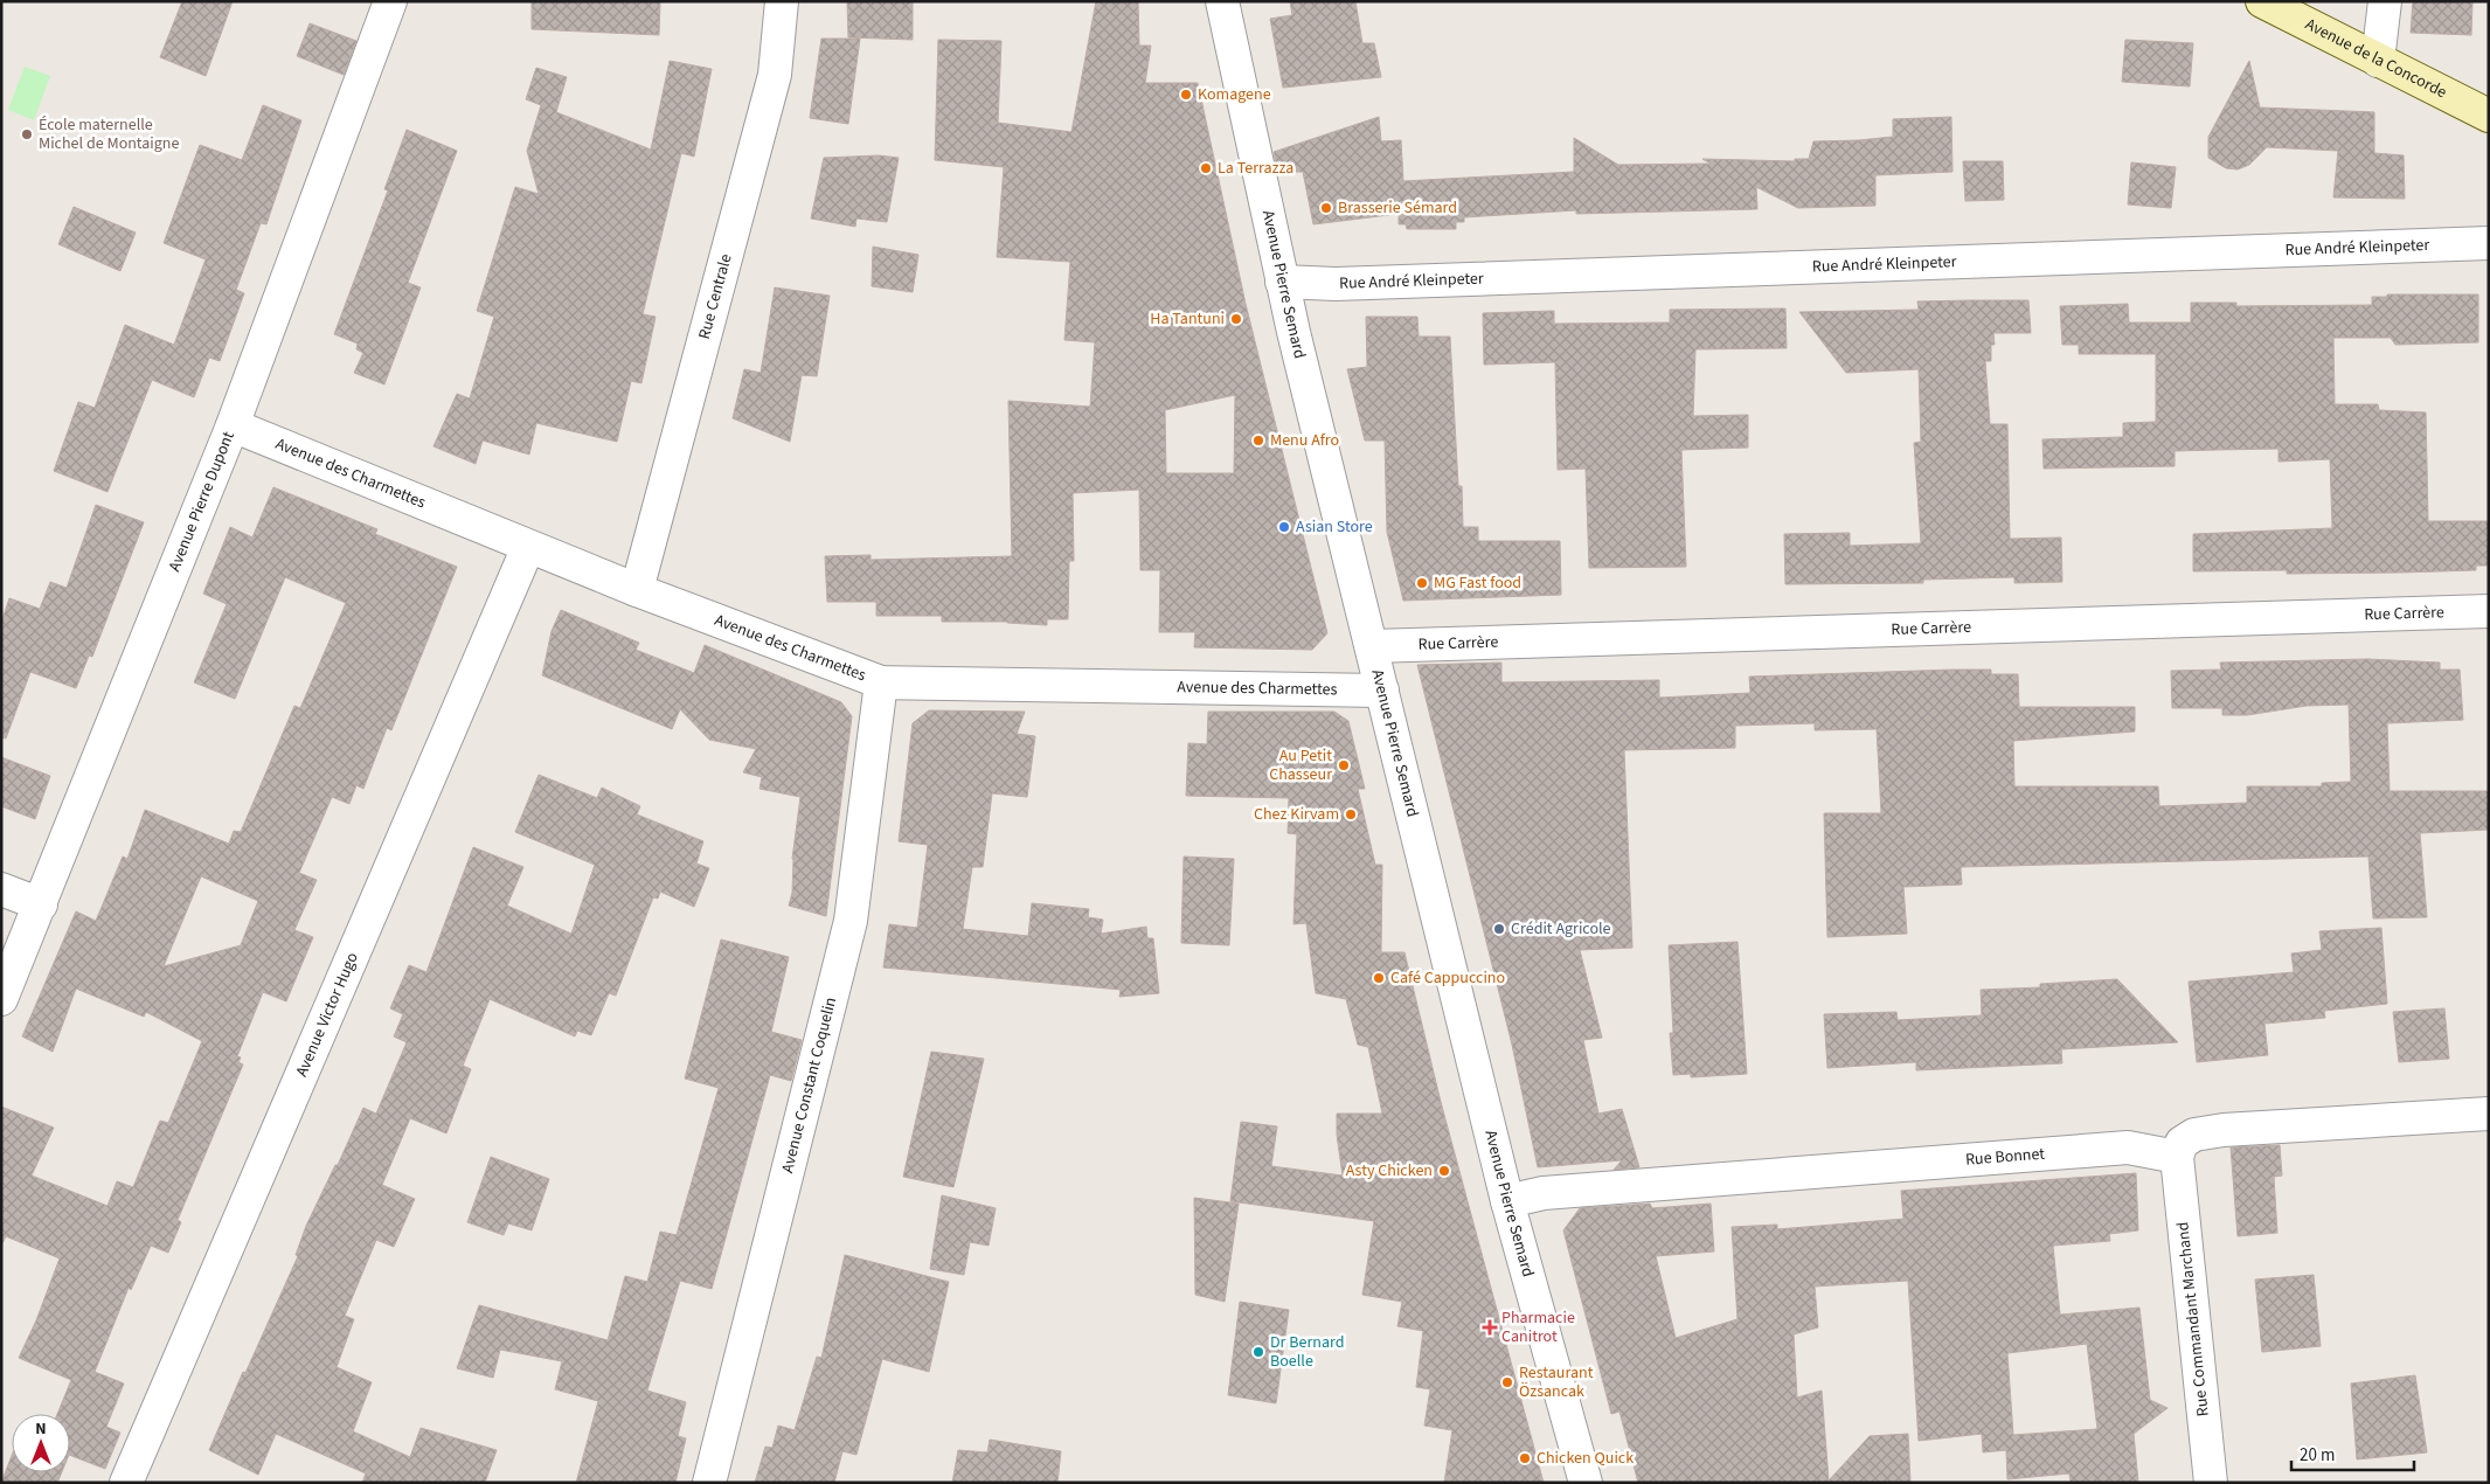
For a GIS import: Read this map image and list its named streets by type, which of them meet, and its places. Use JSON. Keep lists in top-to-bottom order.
{
  "streets": {
    "main road": ["Avenue de la Concorde"],
    "street": [
      "Rue André Kleinpeter",
      "Avenue Pierre Semard",
      "Rue Centrale",
      "Avenue des Charmettes",
      "Avenue Pierre Dupont",
      "Rue Carrère",
      "Avenue Victor Hugo",
      "Avenue Constant Coquelin",
      "Rue Bonnet",
      "Rue Commandant Marchand"
    ]
  },
  "crossings": [
    ["Rue André Kleinpeter", "Avenue Pierre Semard"],
    ["Avenue Pierre Semard", "Avenue des Charmettes"],
    ["Avenue Pierre Semard", "Rue Carrère"],
    ["Avenue Pierre Semard", "Rue Bonnet"],
    ["Rue Centrale", "Avenue des Charmettes"],
    ["Avenue des Charmettes", "Avenue Pierre Dupont"],
    ["Avenue des Charmettes", "Avenue Victor Hugo"],
    ["Avenue des Charmettes", "Avenue Constant Coquelin"],
    ["Rue Bonnet", "Rue Commandant Marchand"]
  ],
  "places": {
    "other": [
      "Komagene",
      "École maternelle Michel de Montaigne",
      "La Terrazza",
      "Brasserie Sémard",
      "Ha Tantuni",
      "Menu Afro",
      "Asian Store",
      "MG Fast food",
      "Au Petit Chasseur",
      "Chez Kirvam",
      "Crédit Agricole",
      "Café Cappuccino",
      "Asty Chicken",
      "Dr Bernard Boelle",
      "Restaurant Özsancak",
      "Chicken Quick"
    ],
    "health": ["Pharmacie Canitrot"]
  },
  "scale_bar": "20 m",
  "north": "top"
}
